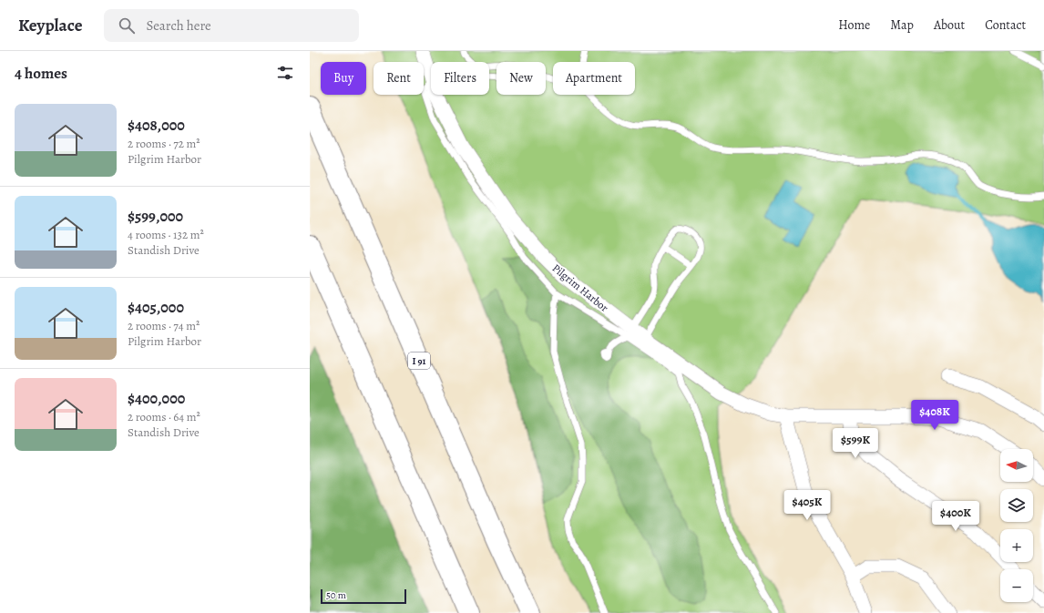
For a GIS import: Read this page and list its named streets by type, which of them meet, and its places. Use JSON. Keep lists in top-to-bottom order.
{
  "streets": {
    "highway": ["I 91"],
    "street": ["Pilgrim Harbor"]
  },
  "scale_bar": "50 m",
  "north": "left",
  "page": {
    "header": "Keyplace",
    "search": "Search here",
    "nav": [
      "Home",
      "Map",
      "About",
      "Contact"
    ],
    "heading": "4 homes",
    "chip": [
      "Buy",
      "Rent",
      "Filters",
      "New",
      "Apartment"
    ],
    "list": [
      {
        "name": "$408,000",
        "note": "2 rooms · 72 m² · Pilgrim Harbor"
      },
      {
        "name": "$599,000",
        "note": "4 rooms · 132 m² · Standish Drive"
      },
      {
        "name": "$405,000",
        "note": "2 rooms · 74 m² · Pilgrim Harbor"
      },
      {
        "name": "$400,000",
        "note": "2 rooms · 64 m² · Standish Drive"
      }
    ],
    "price": [
      "$408K",
      "$599K",
      "$405K",
      "$400K"
    ],
    "map_buttons": ["+", "−"],
    "scale": "50 m"
  }
}
